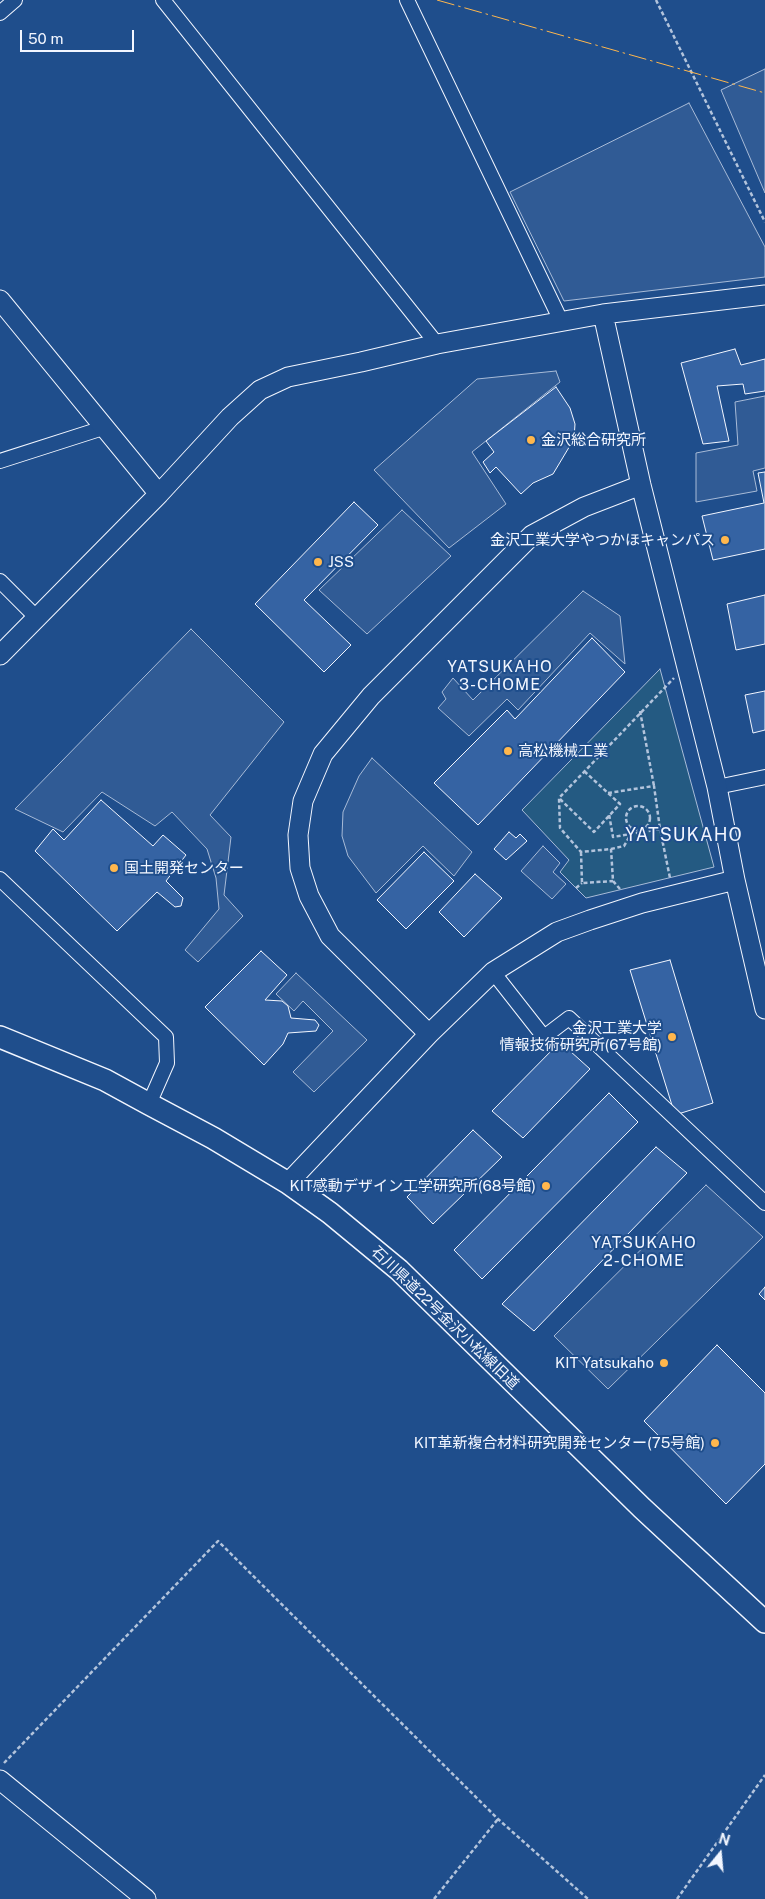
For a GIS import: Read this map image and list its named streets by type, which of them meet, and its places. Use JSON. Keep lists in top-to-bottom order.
{
  "streets": {
    "main road": ["石川県道22号金沢小松線旧道"]
  },
  "districts": ["YATSUKAHO 3-CHOME", "YATSUKAHO", "YATSUKAHO 2-CHOME"],
  "places": [
    "金沢総合研究所",
    "金沢工業大学やつかほキャンパス",
    "JSS",
    "高松機械工業",
    "国土開発センター",
    "金沢工業大学 情報技術研究所(67号館)",
    "KIT感動デザイン工学研究所(68号館)",
    "KIT Yatsukaho",
    "KIT革新複合材料研究開発センター(75号館)"
  ],
  "scale_bar": "50 m",
  "north": "top"
}
